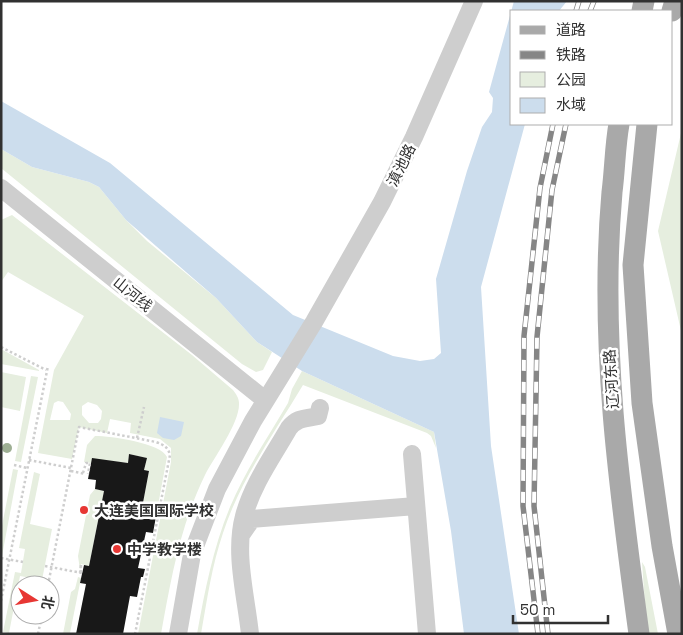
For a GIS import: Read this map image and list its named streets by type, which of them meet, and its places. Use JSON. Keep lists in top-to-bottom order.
{
  "streets": {
    "main road": ["辽河东路"],
    "street": ["滇池路", "山河线"]
  },
  "crossings": [
    ["滇池路", "山河线"]
  ],
  "places": ["大连美国国际学校", "中学教学楼"],
  "legend": [
    "道路",
    "铁路",
    "公园",
    "水域"
  ],
  "scale_bar": "50 m",
  "north": "right"
}
